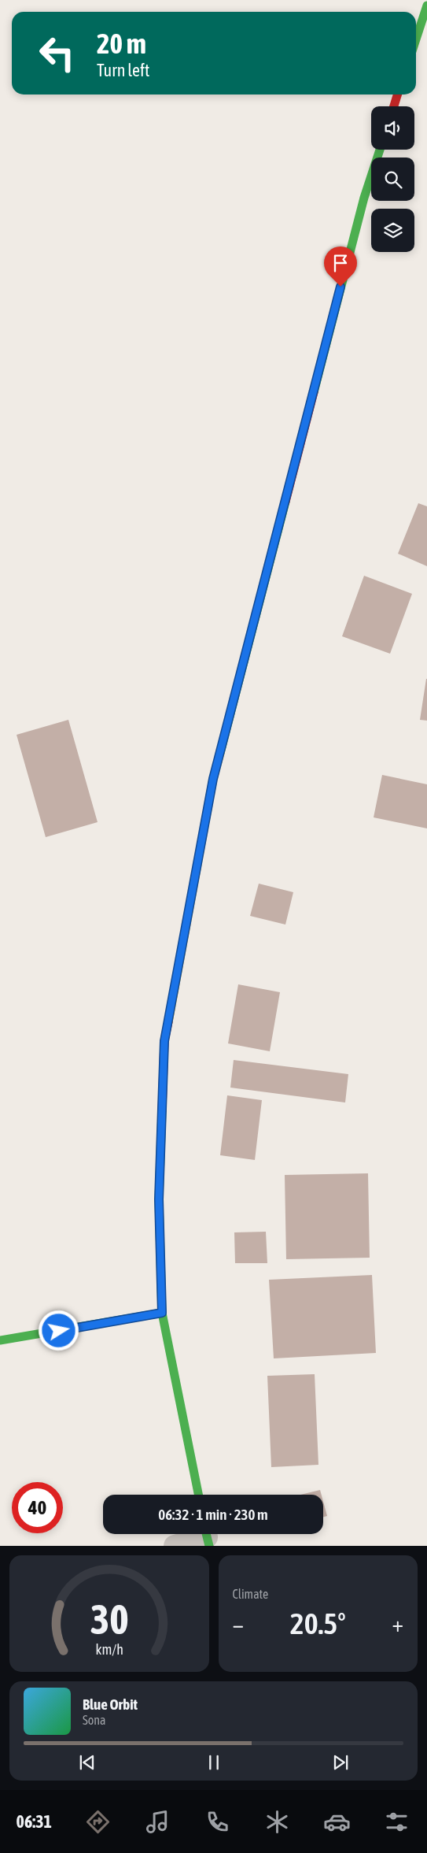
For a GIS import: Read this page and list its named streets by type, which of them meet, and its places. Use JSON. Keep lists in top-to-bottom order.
{
  "page": {
    "turn": ["20 m", "Turn left"],
    "limit": "40",
    "trip": "06:32 · 1 min · 230 m",
    "tile": "Climate",
    "heat": ["−", "20.5°", "+"],
    "song": ["Blue Orbit", "Sona"],
    "tabs": "06:31",
    "gauge": ["30", "km/h"]
  }
}
